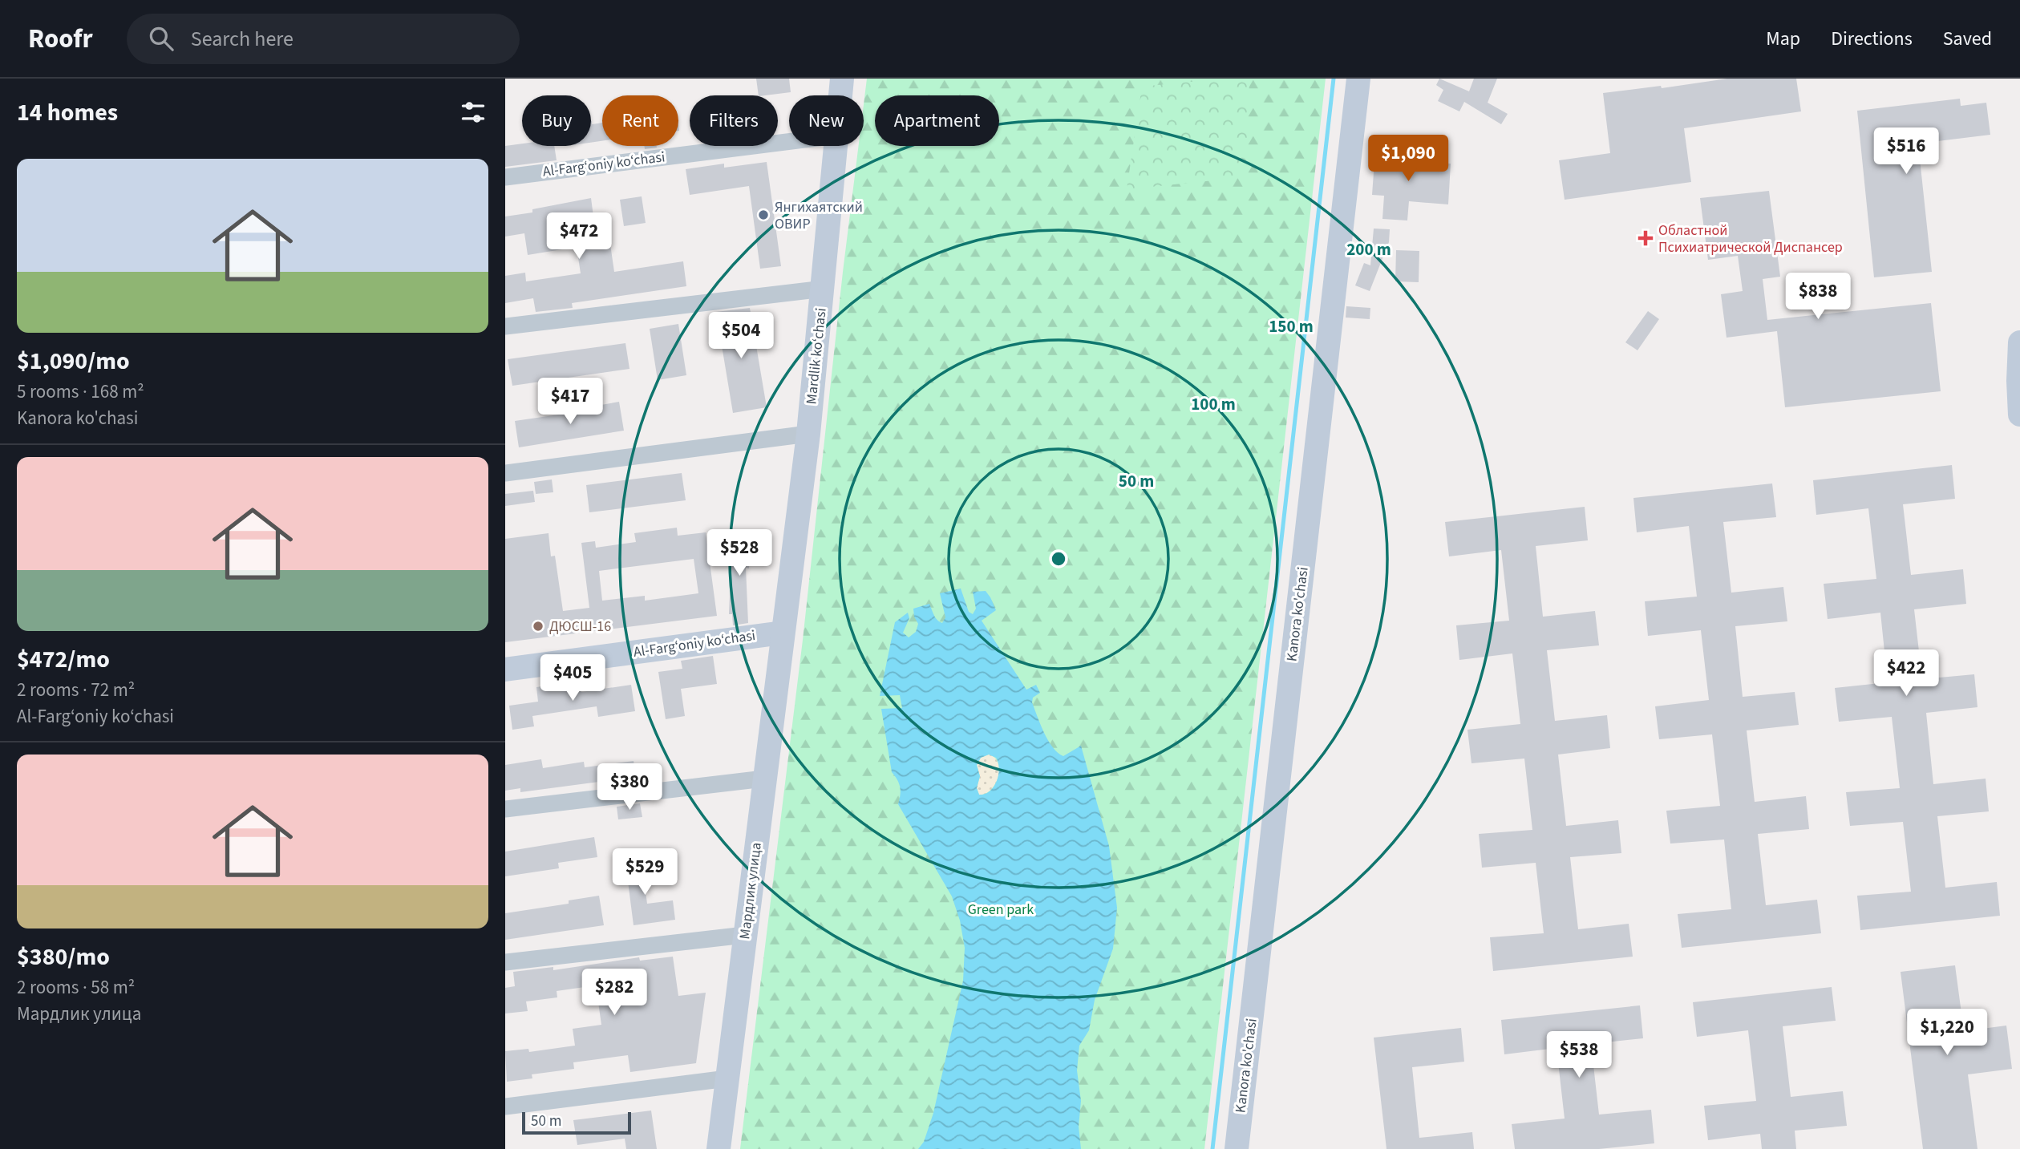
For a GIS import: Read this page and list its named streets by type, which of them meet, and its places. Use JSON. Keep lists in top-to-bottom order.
{
  "streets": {
    "street": [
      "Al-Farg‘oniy ko‘chasi",
      "Mardlik ko‘chasi",
      "Kanora ko'chasi",
      "Мардлик улица"
    ]
  },
  "crossings": [
    ["Al-Farg‘oniy ko‘chasi", "Mardlik ko‘chasi"],
    ["Al-Farg‘oniy ko‘chasi", "Мардлик улица"],
    ["Mardlik ko‘chasi", "Мардлик улица"]
  ],
  "parks": ["Green park"],
  "places": {
    "other": ["Янгихаятский ОВИР", "ДЮСШ-16"],
    "health": ["Областной Психиатрической Диспансер"]
  },
  "scale_bar": "50 m",
  "page": {
    "header": "Roofr",
    "search": "Search here",
    "nav": ["Map", "Directions", "Saved"],
    "heading": "14 homes",
    "chip": [
      "Buy",
      "Rent",
      "Filters",
      "New",
      "Apartment"
    ],
    "price": [
      "$516",
      "$1,090",
      "$472",
      "$838",
      "$504",
      "$417",
      "$528",
      "$422",
      "$405",
      "$380",
      "$529",
      "$282",
      "$1,220",
      "$538"
    ],
    "list": [
      {
        "name": "$1,090/mo",
        "note": "5 rooms · 168 m² · Kanora ko'chasi"
      },
      {
        "name": "$472/mo",
        "note": "2 rooms · 72 m² · Al-Farg‘oniy ko‘chasi"
      },
      {
        "name": "$380/mo",
        "note": "2 rooms · 58 m² · Мардлик улица"
      }
    ],
    "scale": "50 m"
  },
  "rings": [
    "200 m",
    "150 m",
    "100 m",
    "50 m"
  ]
}
